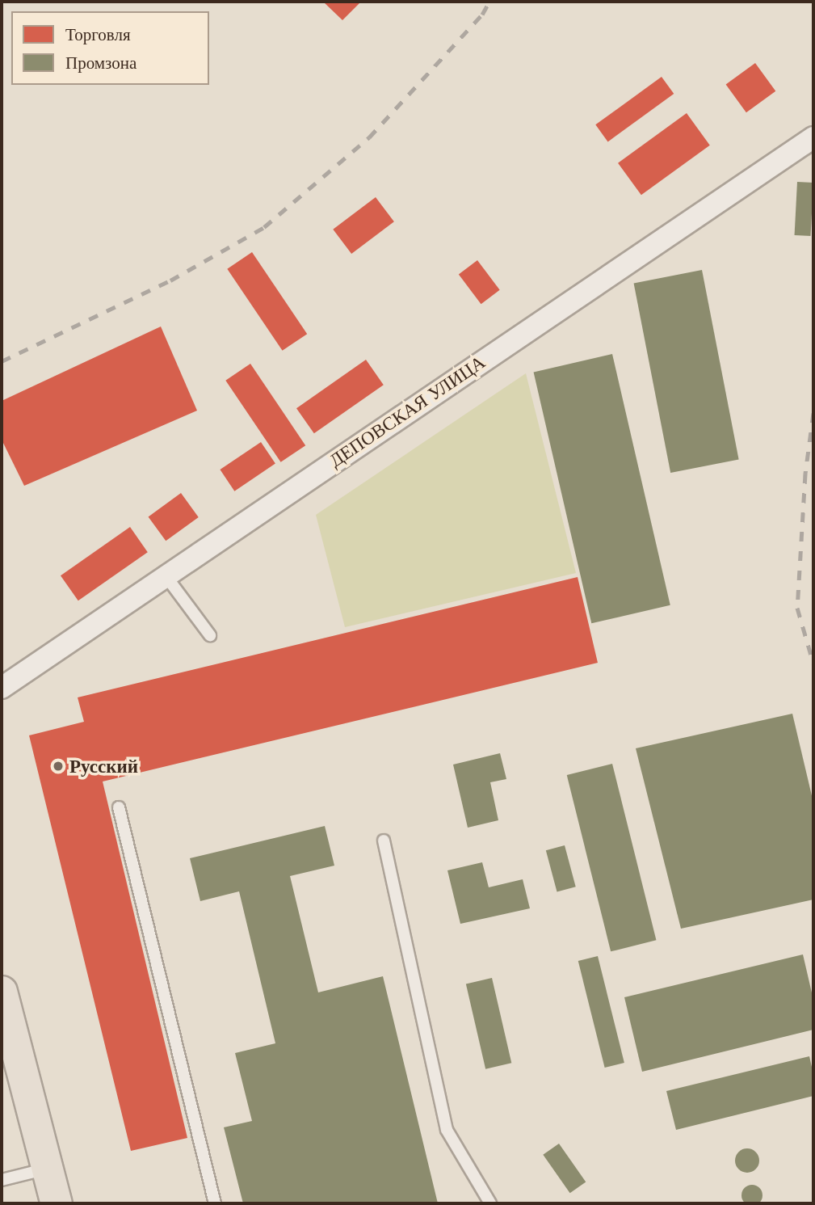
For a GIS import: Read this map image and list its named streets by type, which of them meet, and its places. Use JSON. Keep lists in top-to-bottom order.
{
  "streets": {
    "street": ["ДЕПОВСКАЯ УЛИЦА"]
  },
  "places": ["Русский"],
  "legend": ["Торговля", "Промзона"]
}
